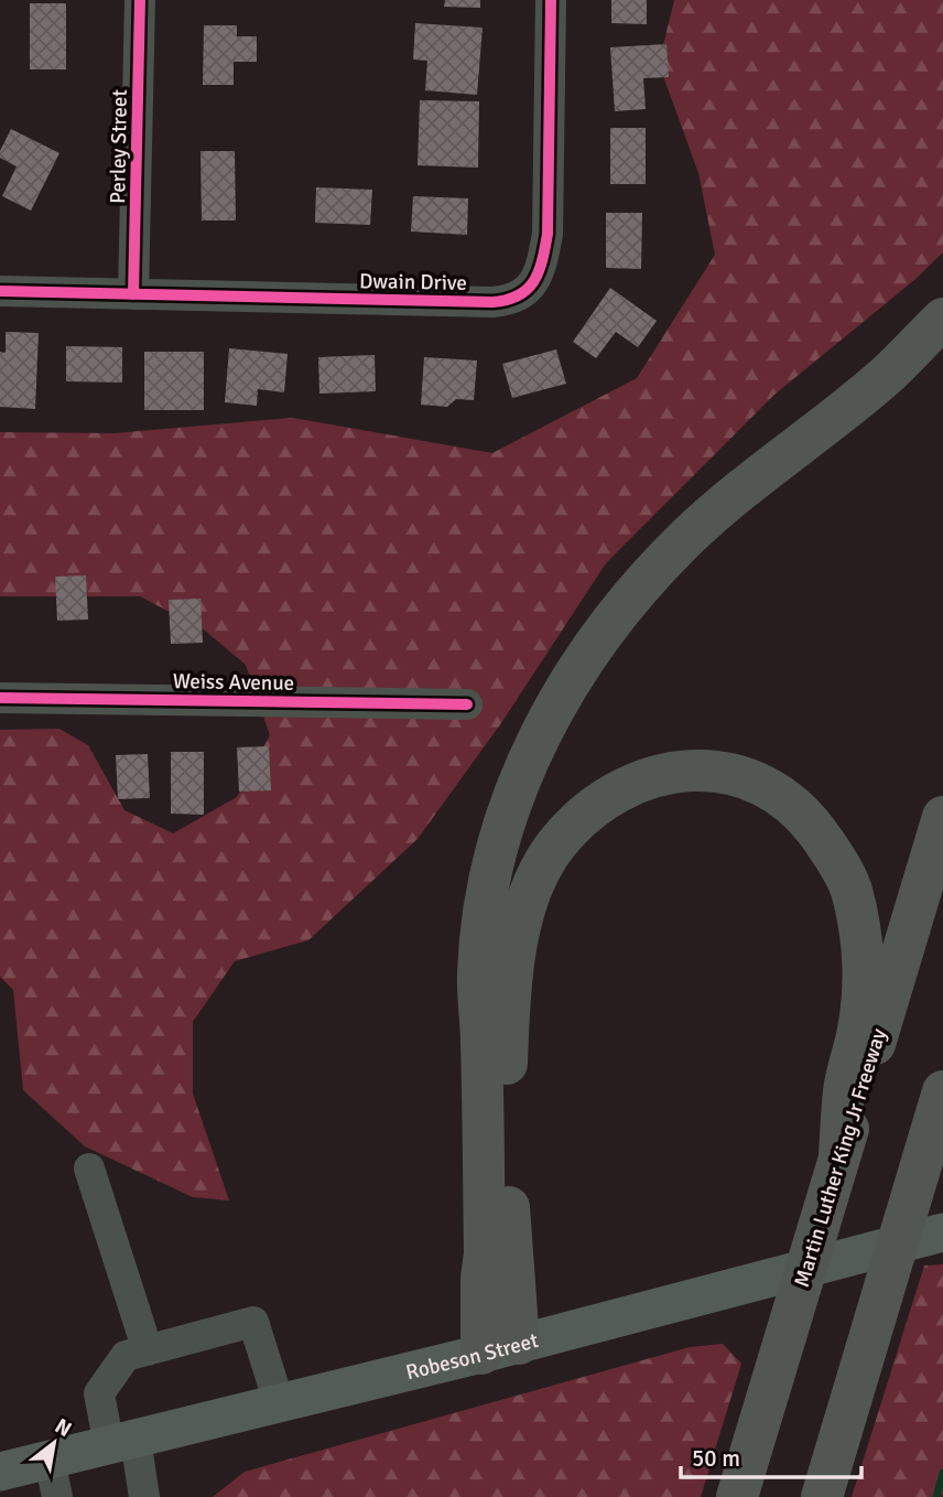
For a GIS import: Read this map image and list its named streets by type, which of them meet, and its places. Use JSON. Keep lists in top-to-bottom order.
{
  "streets": {
    "highway": ["Martin Luther King Jr Freeway"],
    "main road": ["Robeson Street"],
    "street": ["Perley Street", "Dwain Drive", "Weiss Avenue"]
  },
  "crossings": [
    ["Perley Street", "Dwain Drive"]
  ],
  "scale_bar": "50 m",
  "north": "top right"
}
